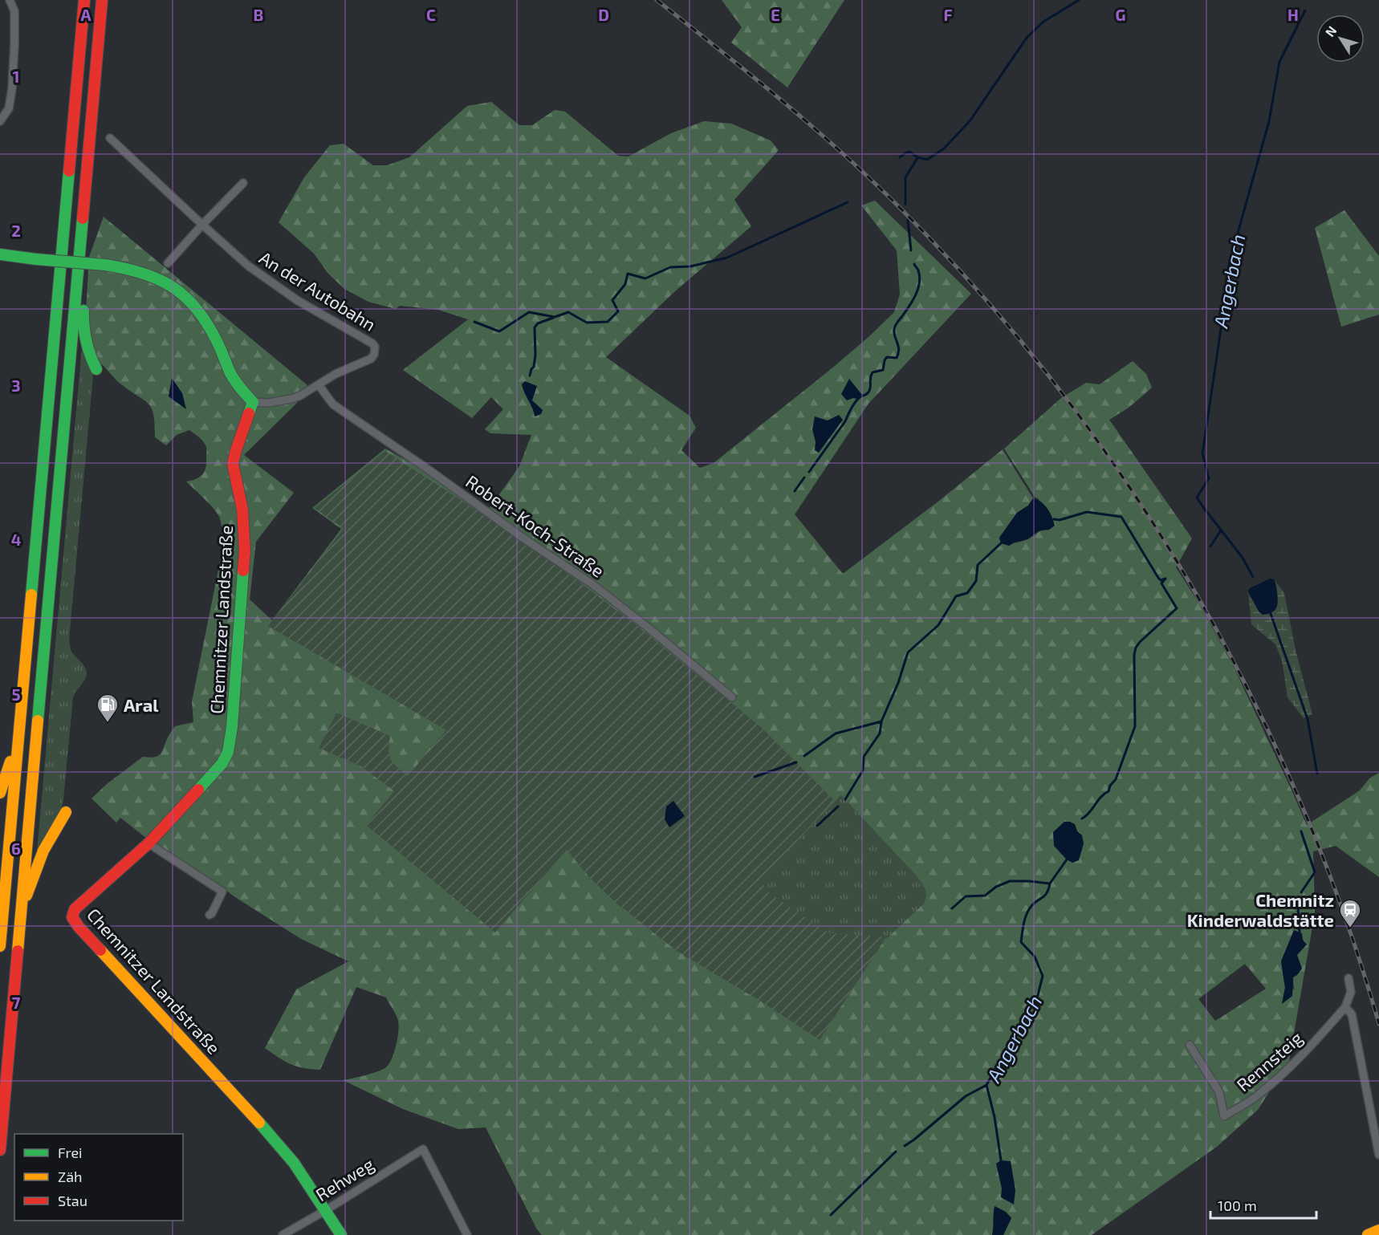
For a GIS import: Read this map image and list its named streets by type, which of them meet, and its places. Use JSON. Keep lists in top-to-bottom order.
{
  "streets": {
    "main road": ["Chemnitzer Landstraße"],
    "street": [
      "An der Autobahn",
      "Robert-Koch-Straße",
      "Rennsteig",
      "Rehweg"
    ]
  },
  "crossings": [
    ["An der Autobahn", "Robert-Koch-Straße"],
    ["An der Autobahn", "Chemnitzer Landstraße"],
    ["Chemnitzer Landstraße", "Rehweg"]
  ],
  "water": ["Angerbach"],
  "places": {
    "fuel station": ["Aral"],
    "station": ["Chemnitz Kinderwaldstätte"]
  },
  "legend": ["Frei", "Zäh", "Stau"],
  "scale_bar": "100 m",
  "north": "top left",
  "grid": {
    "columns": [
      "A",
      "B",
      "C",
      "D",
      "E",
      "F",
      "G",
      "H"
    ],
    "rows": [
      "1",
      "2",
      "3",
      "4",
      "5",
      "6",
      "7"
    ]
  }
}
